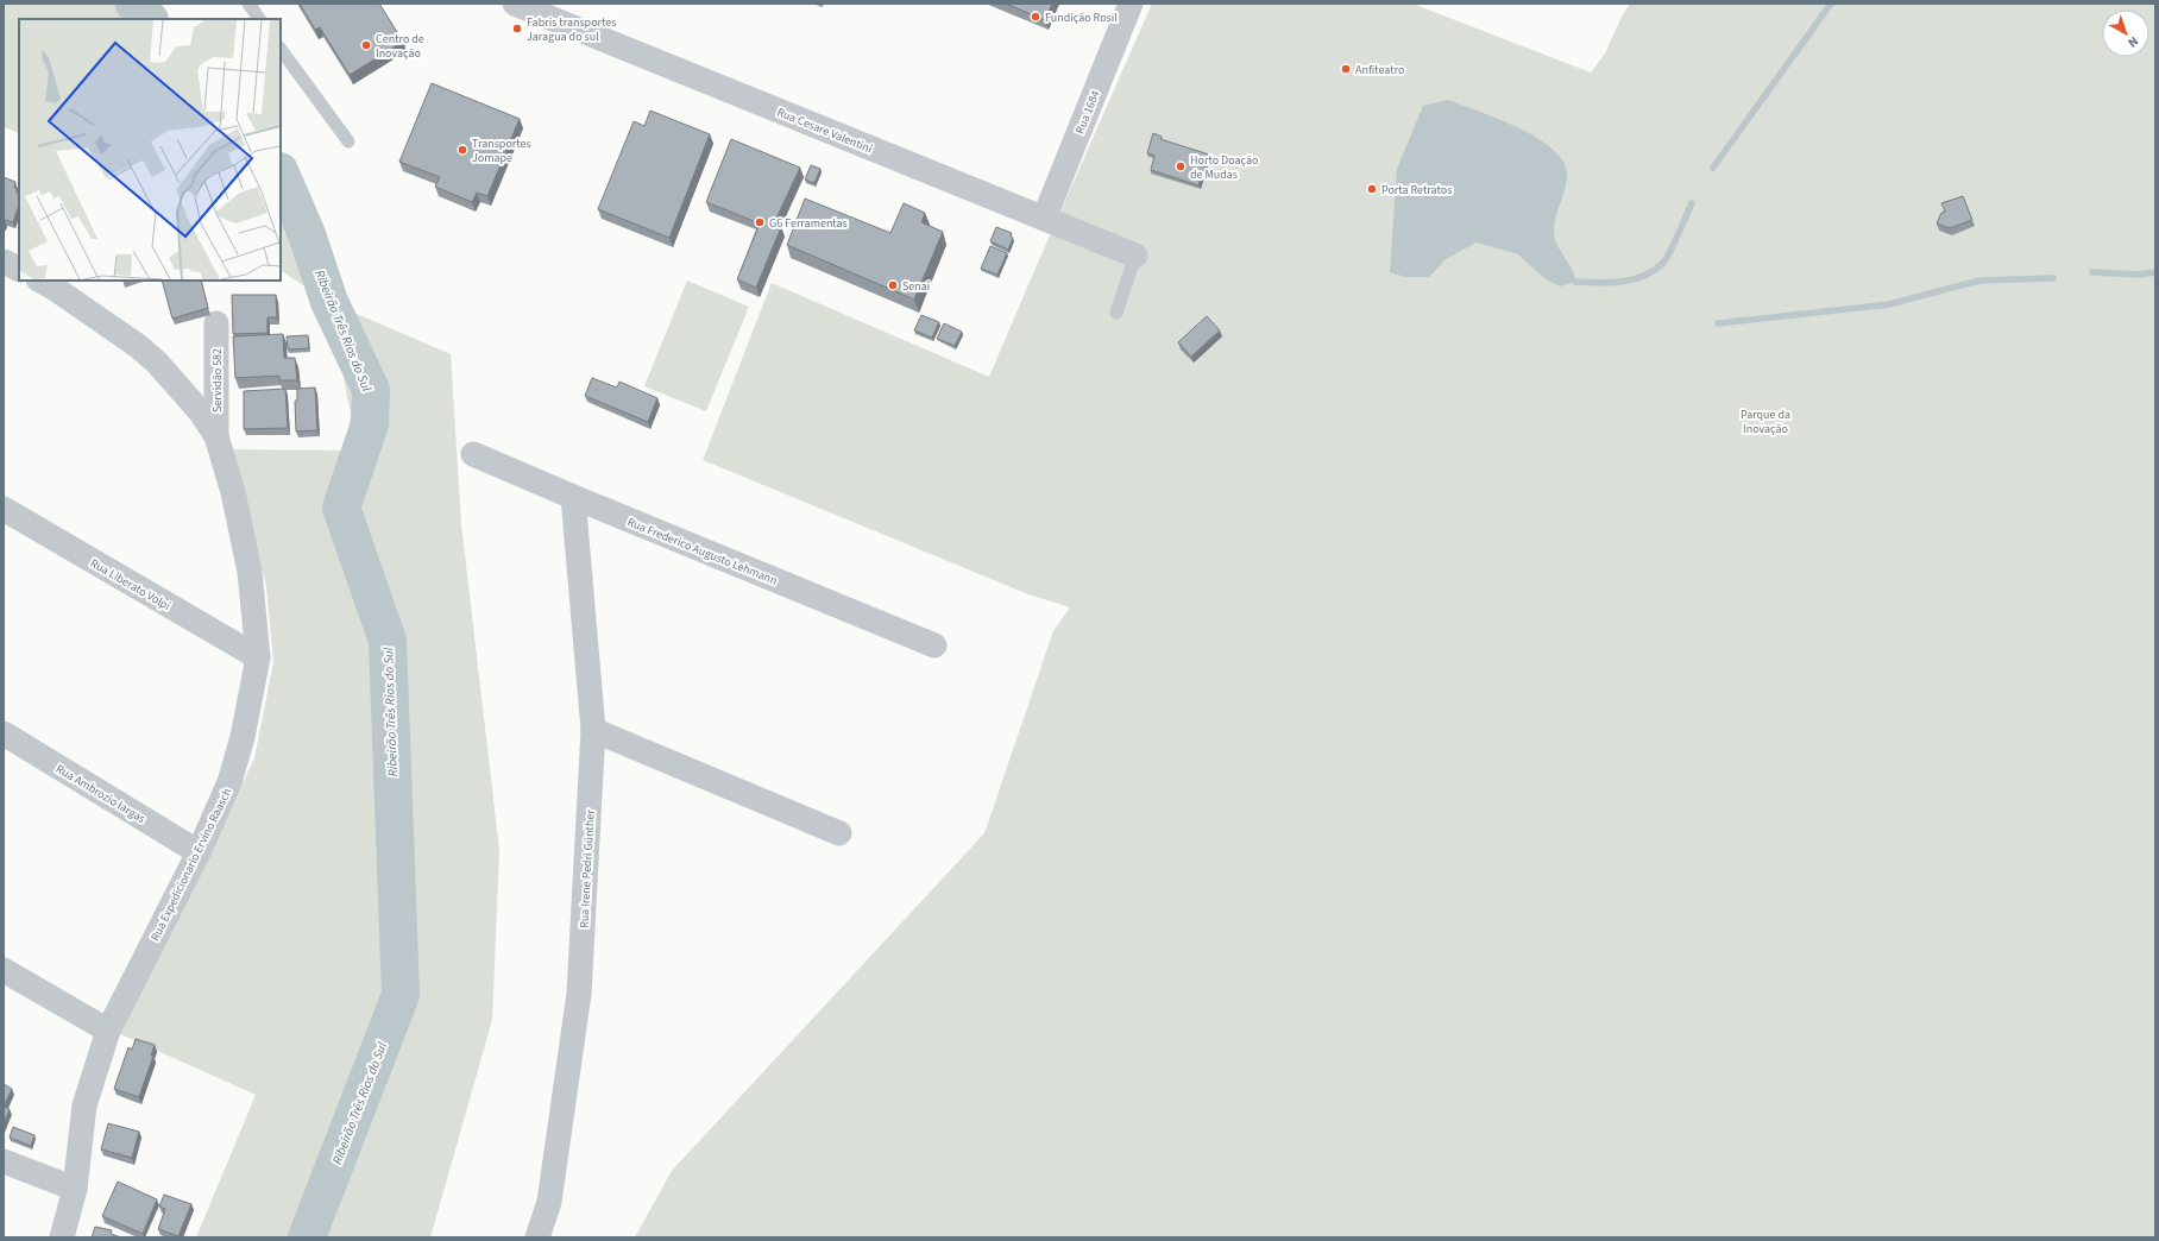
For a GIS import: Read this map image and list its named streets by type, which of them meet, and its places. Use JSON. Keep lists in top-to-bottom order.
{
  "streets": {
    "street": [
      "Rua 1684",
      "Rua Cesare Valentini",
      "Servidão 582",
      "Rua Frederico Augusto Lehmann",
      "Rua Liberato Volpi",
      "Rua Ambrozio Iargas",
      "Rua Expedicionario Ervino Raasch",
      "Rua Irene Pedri Günther"
    ]
  },
  "crossings": [
    ["Rua 1684", "Rua Cesare Valentini"],
    ["Servidão 582", "Rua Expedicionario Ervino Raasch"],
    ["Rua Frederico Augusto Lehmann", "Rua Irene Pedri Günther"],
    ["Rua Liberato Volpi", "Rua Expedicionario Ervino Raasch"],
    ["Rua Ambrozio Iargas", "Rua Expedicionario Ervino Raasch"]
  ],
  "water": ["Ribeirão Três Rios do Sul"],
  "parks": ["Parque da Inovação"],
  "places": [
    "Fundição Rosil",
    "Fabris transportes Jaragua do sul",
    "Centro de Inovação",
    "Anfiteatro",
    "Transportes Jomape",
    "Horto Doação de Mudas",
    "Porta Retratos",
    "G6 Ferramentas",
    "Senai"
  ],
  "north": "bottom right"
}
